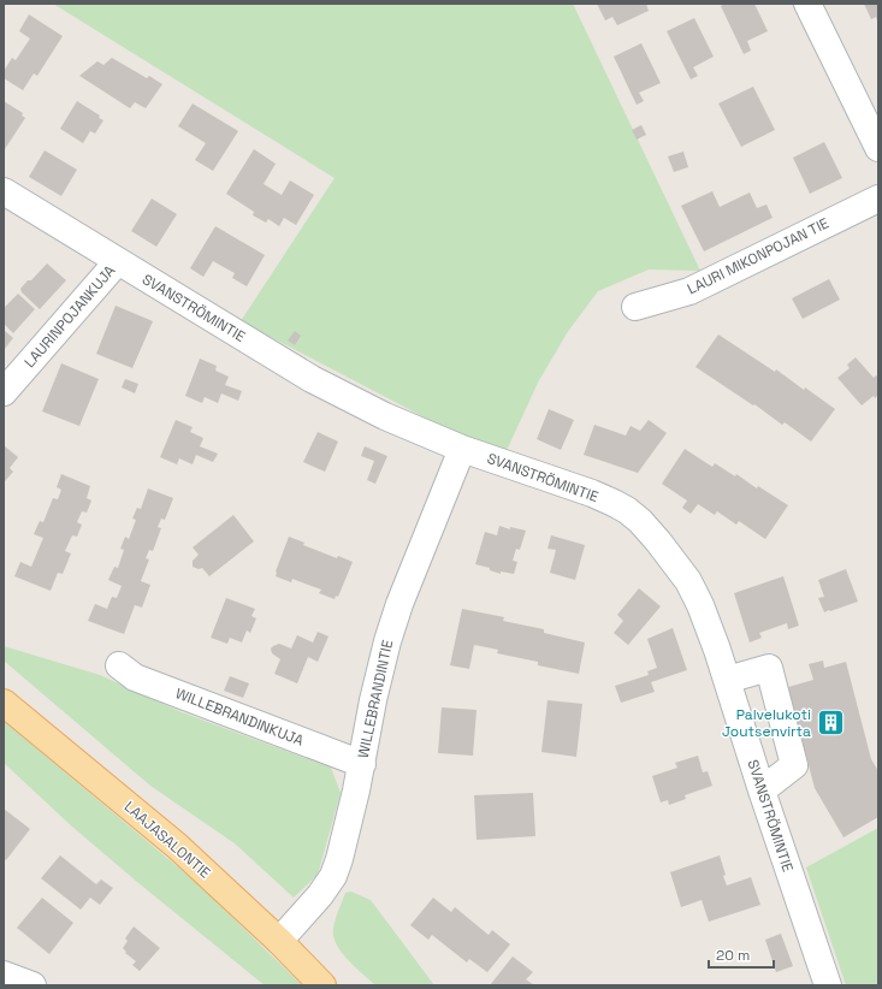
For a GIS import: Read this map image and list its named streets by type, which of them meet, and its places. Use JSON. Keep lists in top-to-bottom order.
{
  "streets": {
    "main road": ["LAAJASALONTIE"],
    "street": [
      "LAURI MIKONPOJAN TIE",
      "SVANSTRÖMINTIE",
      "LAURINPOJANKUJA",
      "WILLEBRANDINTIE",
      "WILLEBRANDINKUJA"
    ]
  },
  "crossings": [
    ["SVANSTRÖMINTIE", "LAURINPOJANKUJA"],
    ["SVANSTRÖMINTIE", "WILLEBRANDINTIE"],
    ["WILLEBRANDINTIE", "WILLEBRANDINKUJA"],
    ["WILLEBRANDINTIE", "LAAJASALONTIE"]
  ],
  "places": {
    "building": ["Palvelukoti Joutsenvirta"]
  },
  "scale_bar": "20 m"
}
